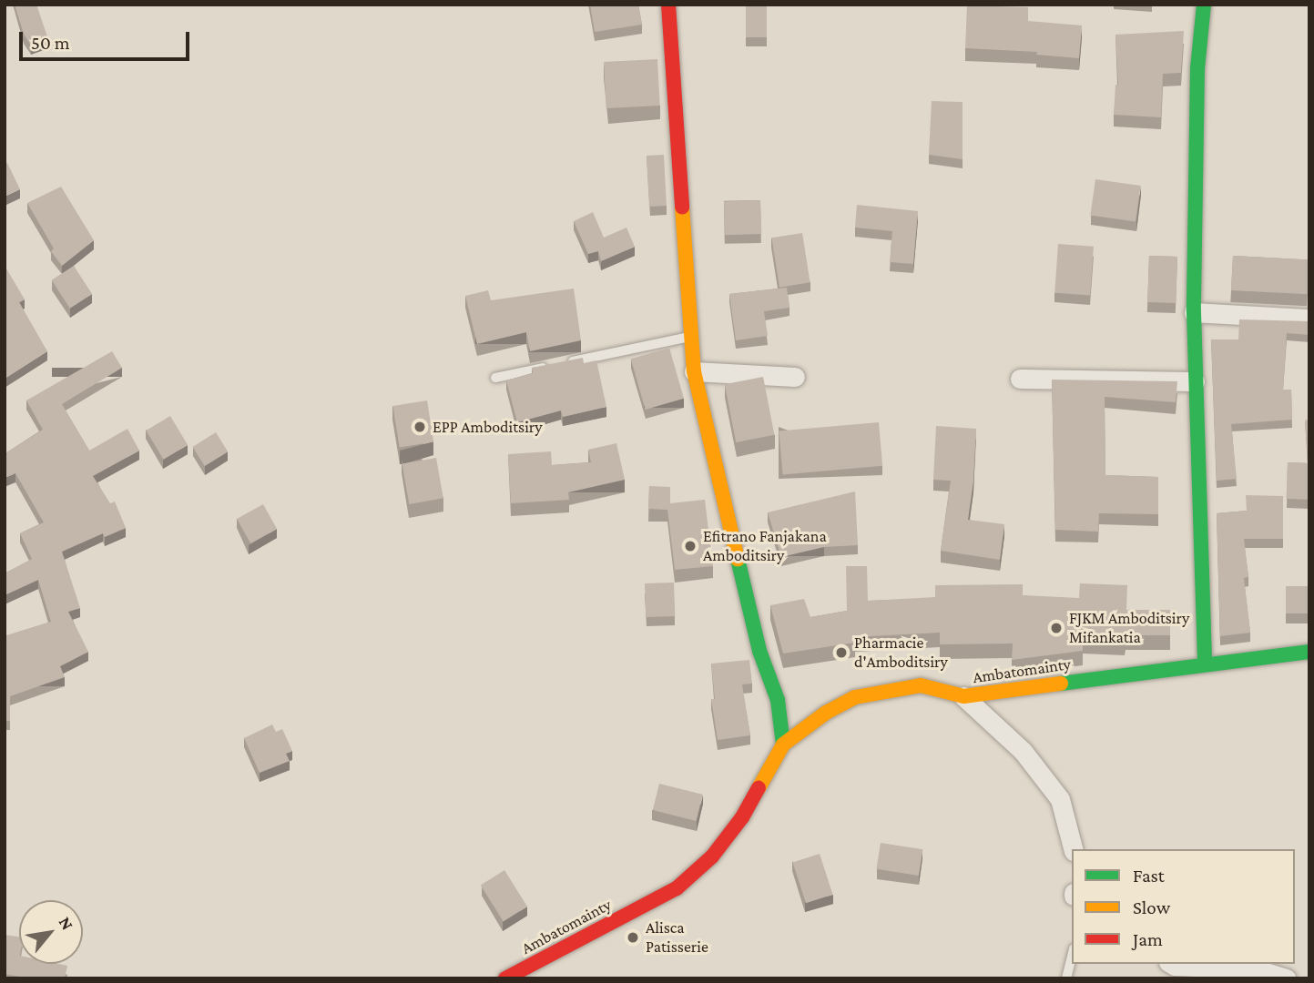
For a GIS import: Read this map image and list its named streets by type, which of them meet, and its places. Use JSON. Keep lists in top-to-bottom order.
{
  "streets": {
    "street": ["Ambatomainty"]
  },
  "places": [
    "EPP Amboditsiry",
    "Efitrano Fanjakana Amboditsiry",
    "FJKM Amboditsiry Mifankatia",
    "Pharmacie d'Amboditsiry",
    "Alisca Patisserie"
  ],
  "legend": ["Fast", "Slow", "Jam"],
  "scale_bar": "50 m",
  "north": "top right"
}
